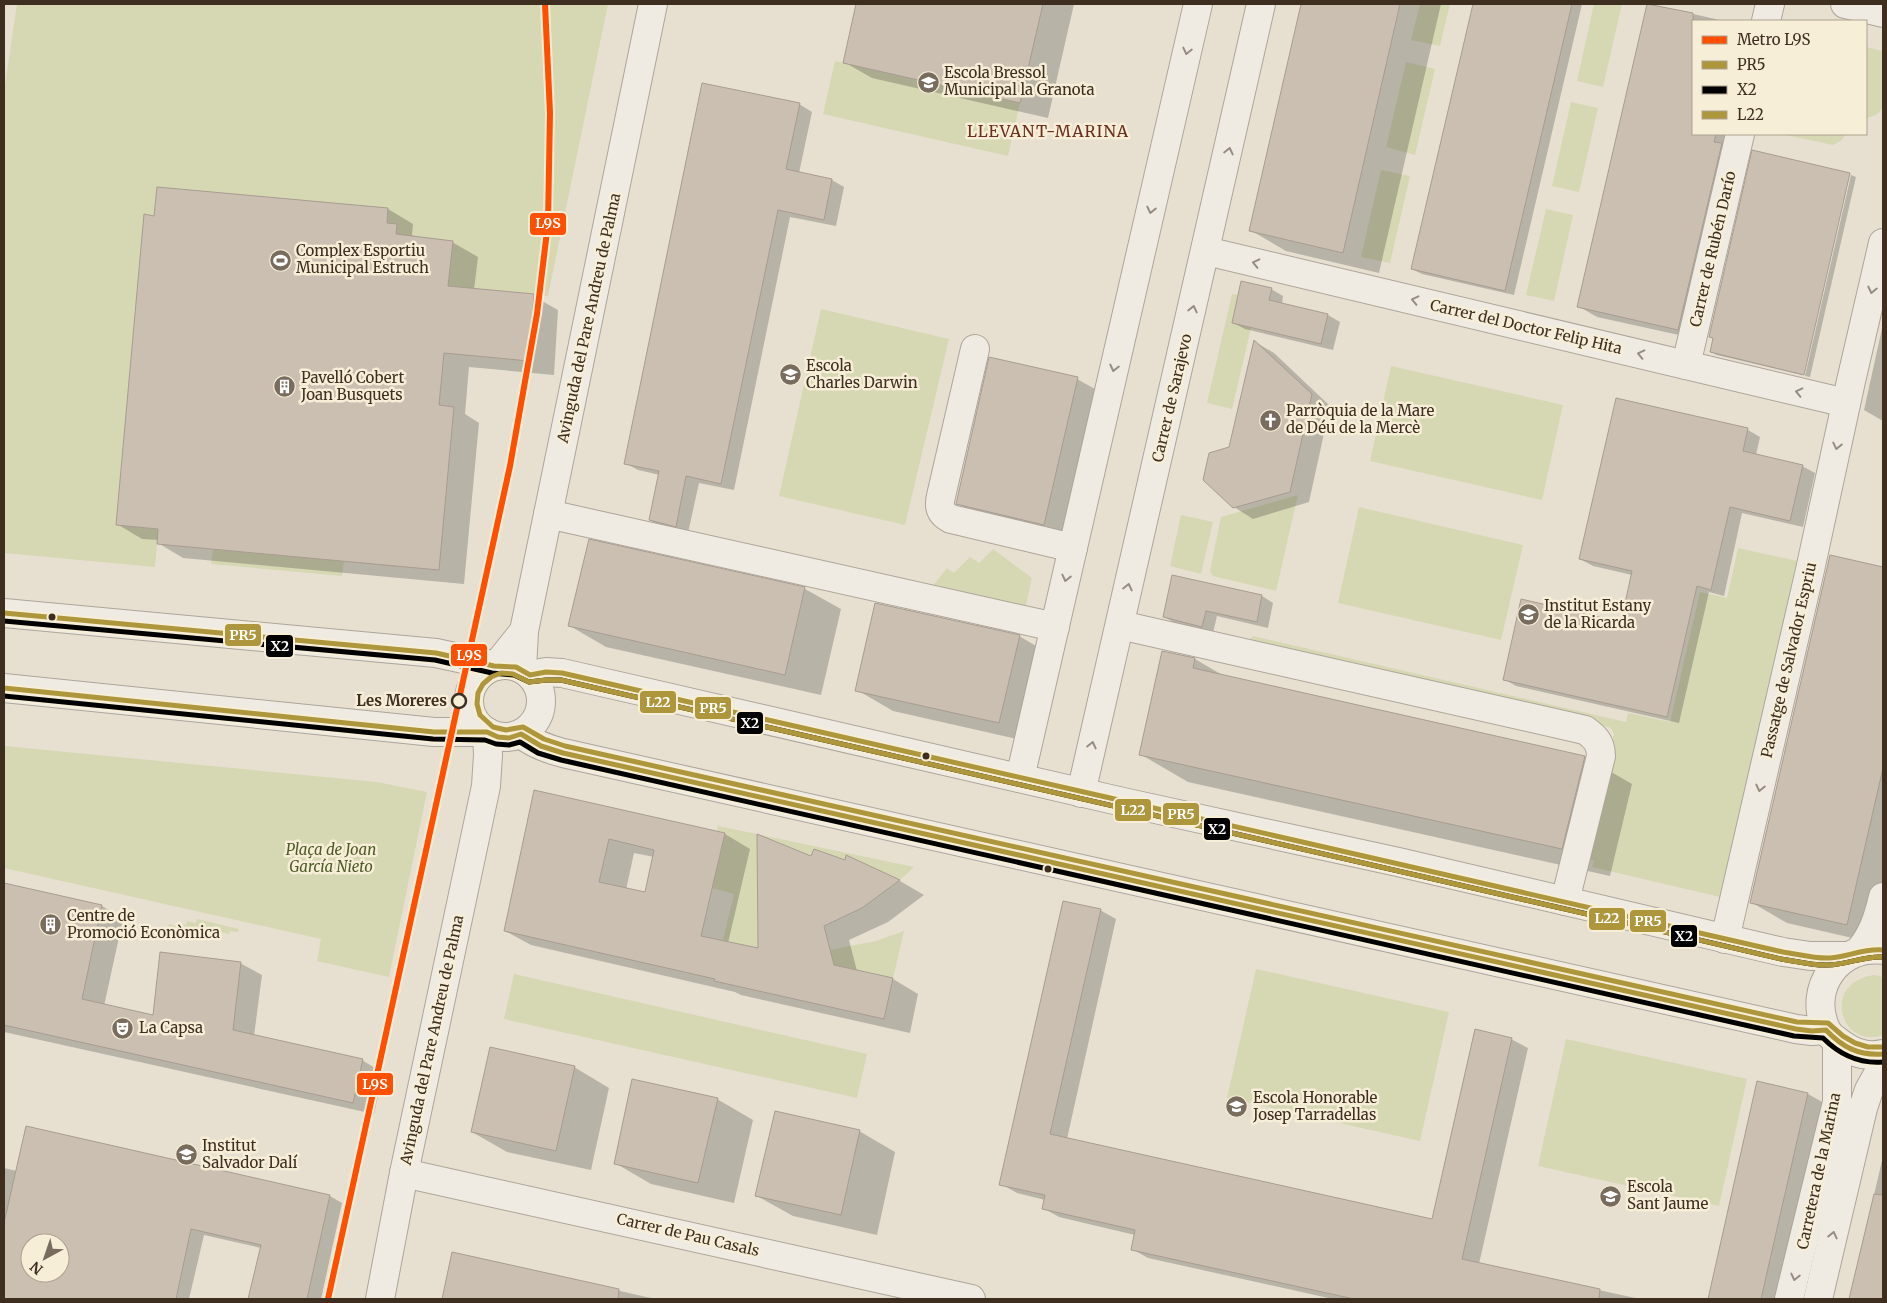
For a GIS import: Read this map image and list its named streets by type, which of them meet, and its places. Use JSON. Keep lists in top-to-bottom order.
{
  "streets": {
    "street": [
      "Carrer de Rubén Darío",
      "Avinguda del Pare Andreu de Palma",
      "Carrer del Doctor Felip Hita",
      "Carrer de Sarajevo",
      "Passatge de Salvador Espriu",
      "Carretera de la Marina",
      "Carrer de Pau Casals"
    ]
  },
  "crossings": [
    ["Carrer de Rubén Darío", "Carrer del Doctor Felip Hita"],
    ["Avinguda del Pare Andreu de Palma", "Carrer de Pau Casals"],
    ["Carrer del Doctor Felip Hita", "Carrer de Sarajevo"],
    ["Carrer del Doctor Felip Hita", "Passatge de Salvador Espriu"]
  ],
  "one_way": ["Carrer del Doctor Felip Hita", "Passatge de Salvador Espriu"],
  "districts": ["LLEVANT-MARINA"],
  "parks": ["Plaça de Joan García Nieto"],
  "places": {
    "school or university": [
      "Escola Bressol Municipal la Granota",
      "Escola Charles Darwin",
      "Institut Estany de la Ricarda",
      "Escola Honorable Josep Tarradellas",
      "Institut Salvador Dalí",
      "Escola Sant Jaume"
    ],
    "sports": ["Complex Esportiu Municipal Estruch"],
    "building": ["Pavelló Cobert Joan Busquets", "Centre de Promoció Econòmica"],
    "church": ["Parròquia de la Mare de Déu de la Mercè"],
    "other": ["Les Moreres"],
    "theatre": ["La Capsa"]
  },
  "lines": [
    "metro line L9S",
    "transit line PR5",
    "transit line X2",
    "transit line L22"
  ],
  "legend": [
    "Metro L9S",
    "PR5",
    "X2",
    "L22"
  ],
  "north": "bottom left"
}
